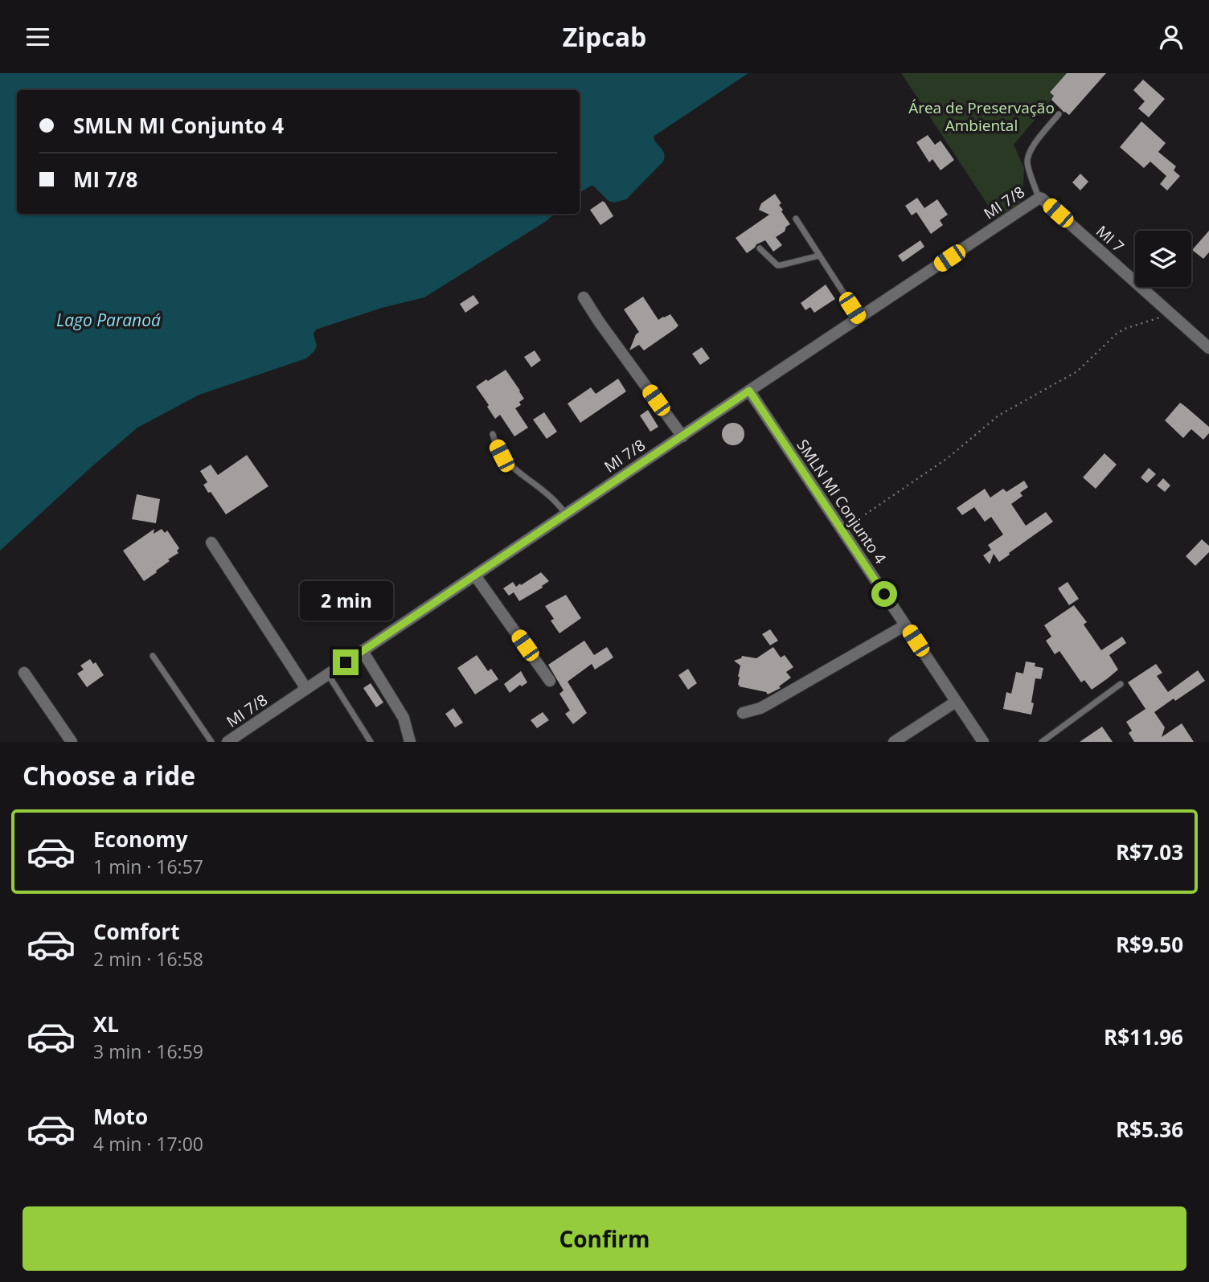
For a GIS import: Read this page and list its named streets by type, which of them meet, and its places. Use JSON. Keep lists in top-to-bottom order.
{
  "streets": {
    "street": ["MI 7/8", "MI 7", "SMLN MI Conjunto 4"]
  },
  "crossings": [
    ["MI 7/8", "MI 7"],
    ["MI 7/8", "SMLN MI Conjunto 4"]
  ],
  "water": ["Lago Paranoá"],
  "parks": ["Área de Preservação Ambiental"],
  "page": {
    "header": "Zipcab",
    "banner": ["SMLN MI Conjunto 4", "MI 7/8"],
    "bubble": "2 min",
    "heading": "Choose a ride",
    "list": [
      {
        "name": "Economy",
        "note": "1 min · 16:57",
        "value": "R$7.03"
      },
      {
        "name": "Comfort",
        "note": "2 min · 16:58",
        "value": "R$9.50"
      },
      {
        "name": "XL",
        "note": "3 min · 16:59",
        "value": "R$11.96"
      },
      {
        "name": "Moto",
        "note": "4 min · 17:00",
        "value": "R$5.36"
      }
    ],
    "buttons": "Confirm"
  }
}
